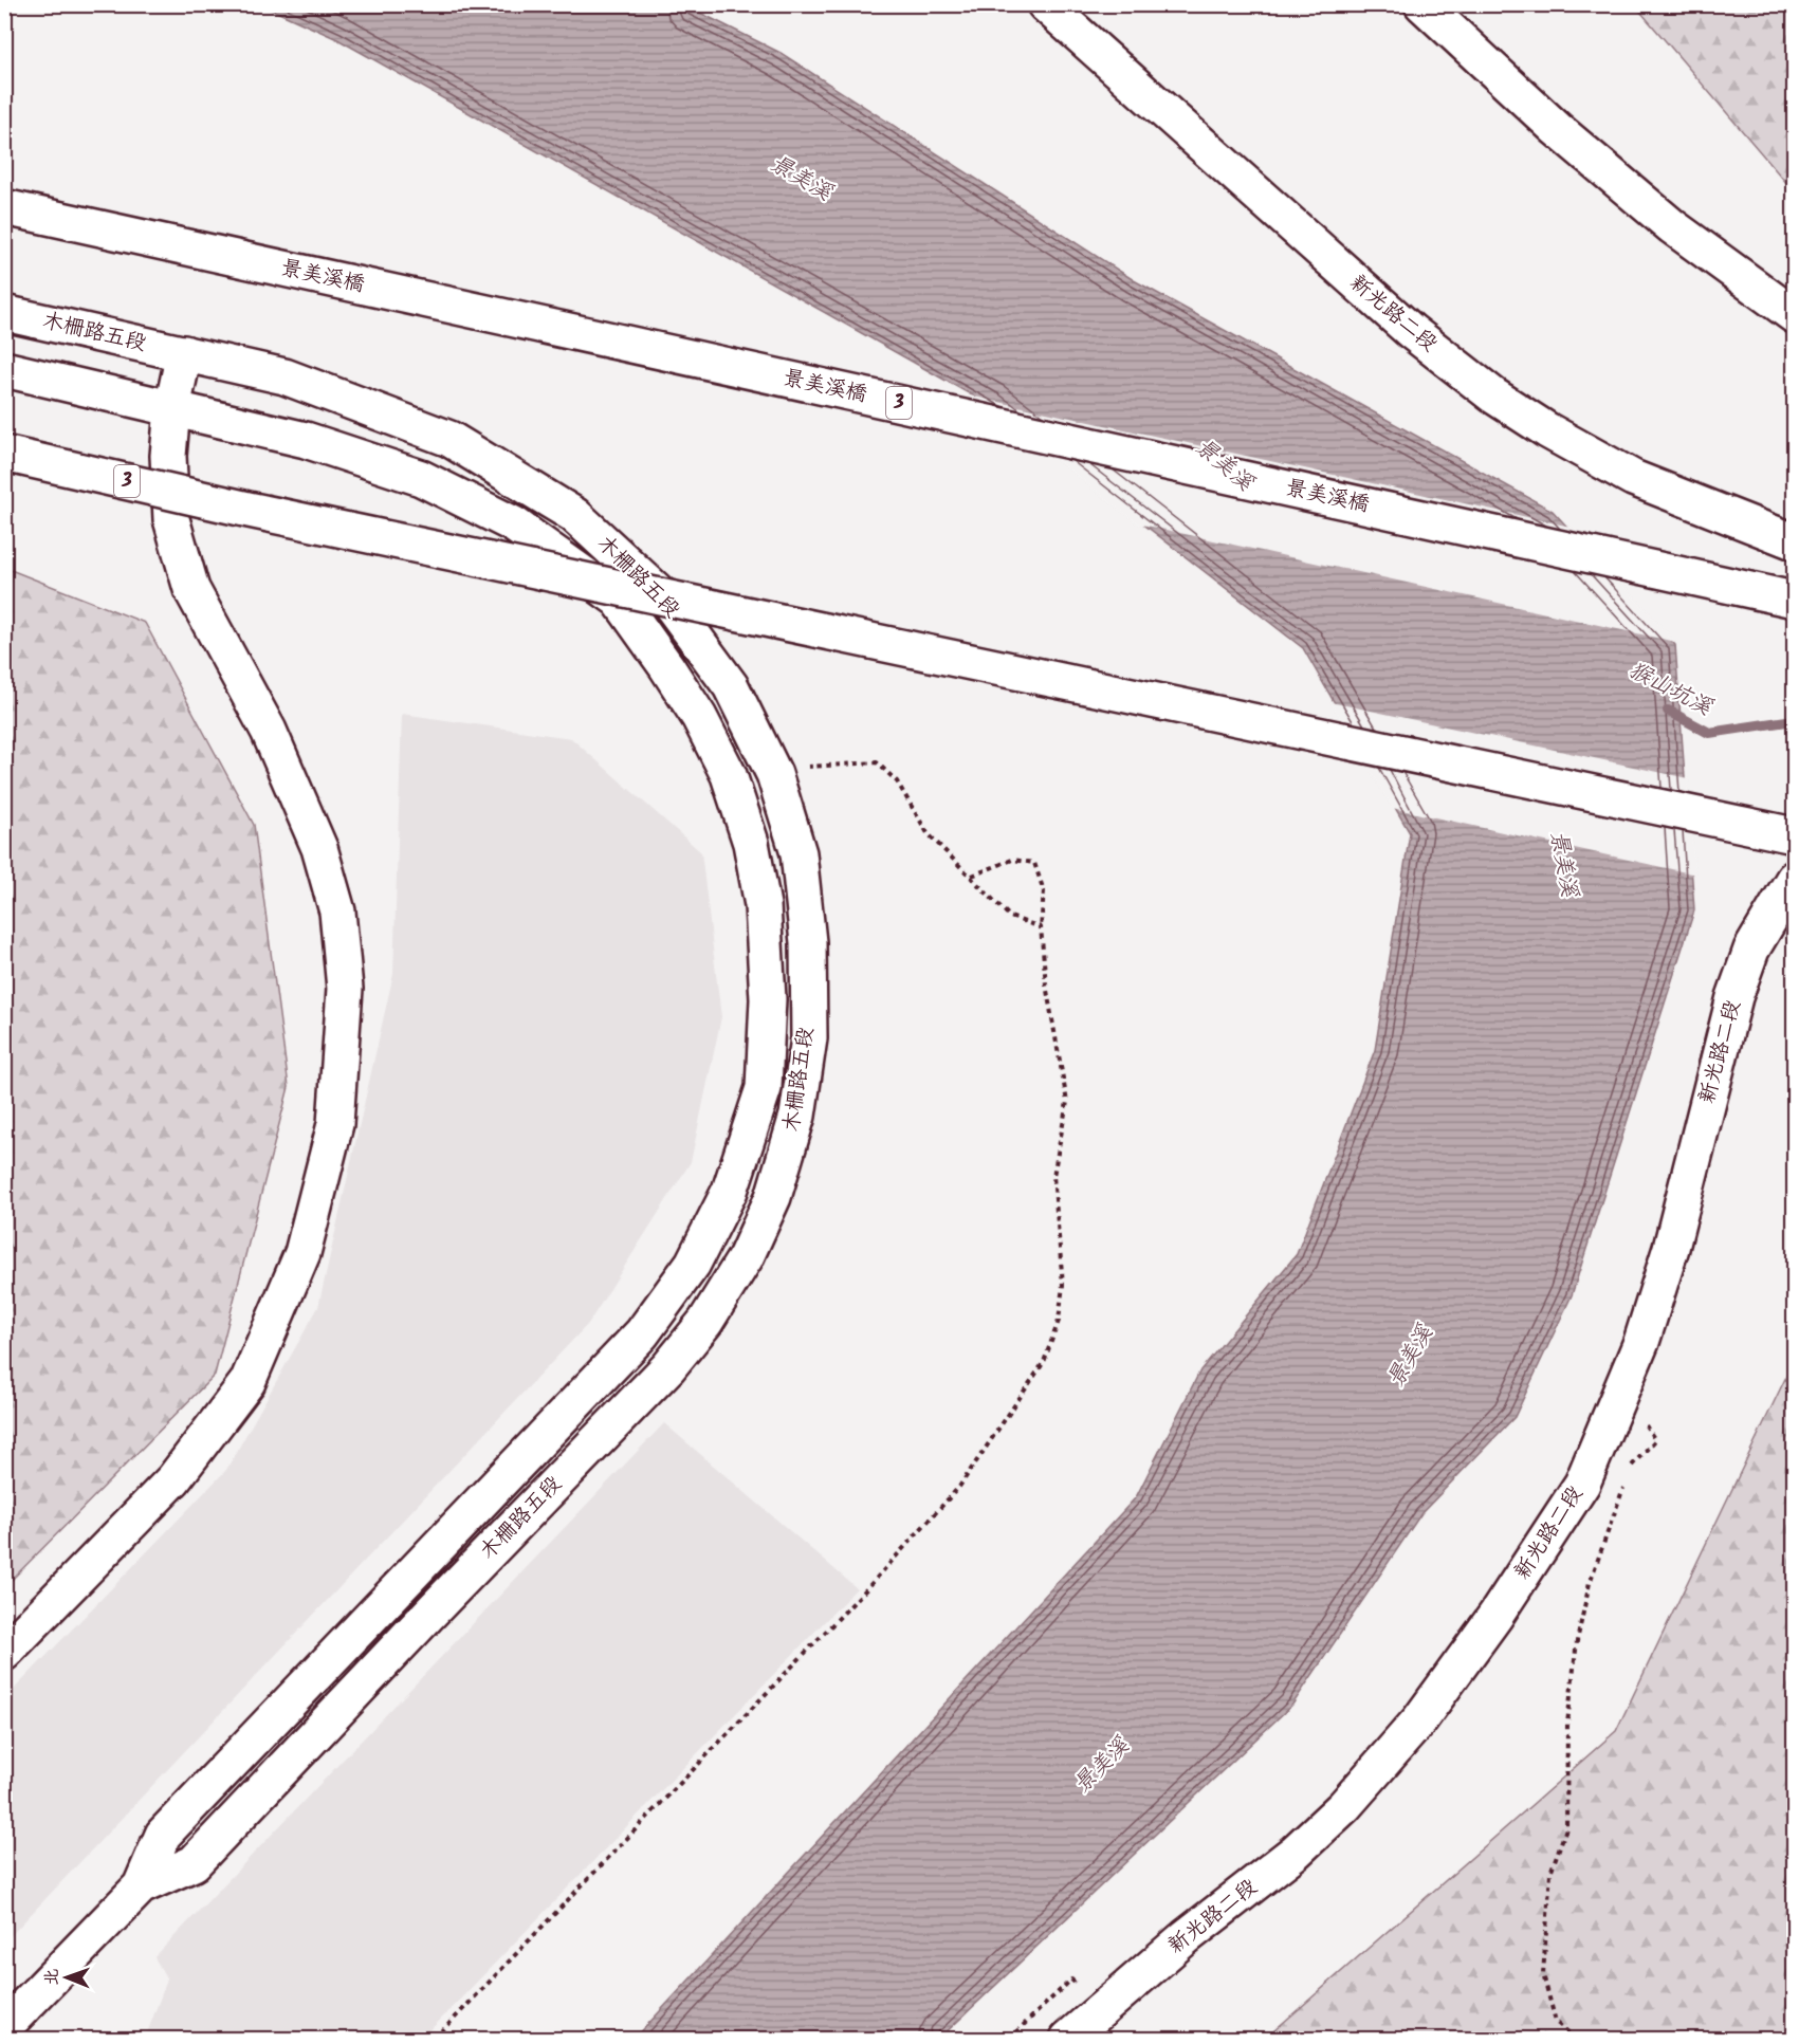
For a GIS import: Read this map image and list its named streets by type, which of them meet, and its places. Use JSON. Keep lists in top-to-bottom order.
{
  "streets": {
    "main road": [
      "景美溪橋",
      "新光路二段",
      "木柵路五段",
      "3"
    ]
  },
  "water": ["景美溪", "猴山坑溪"],
  "north": "left"
}
